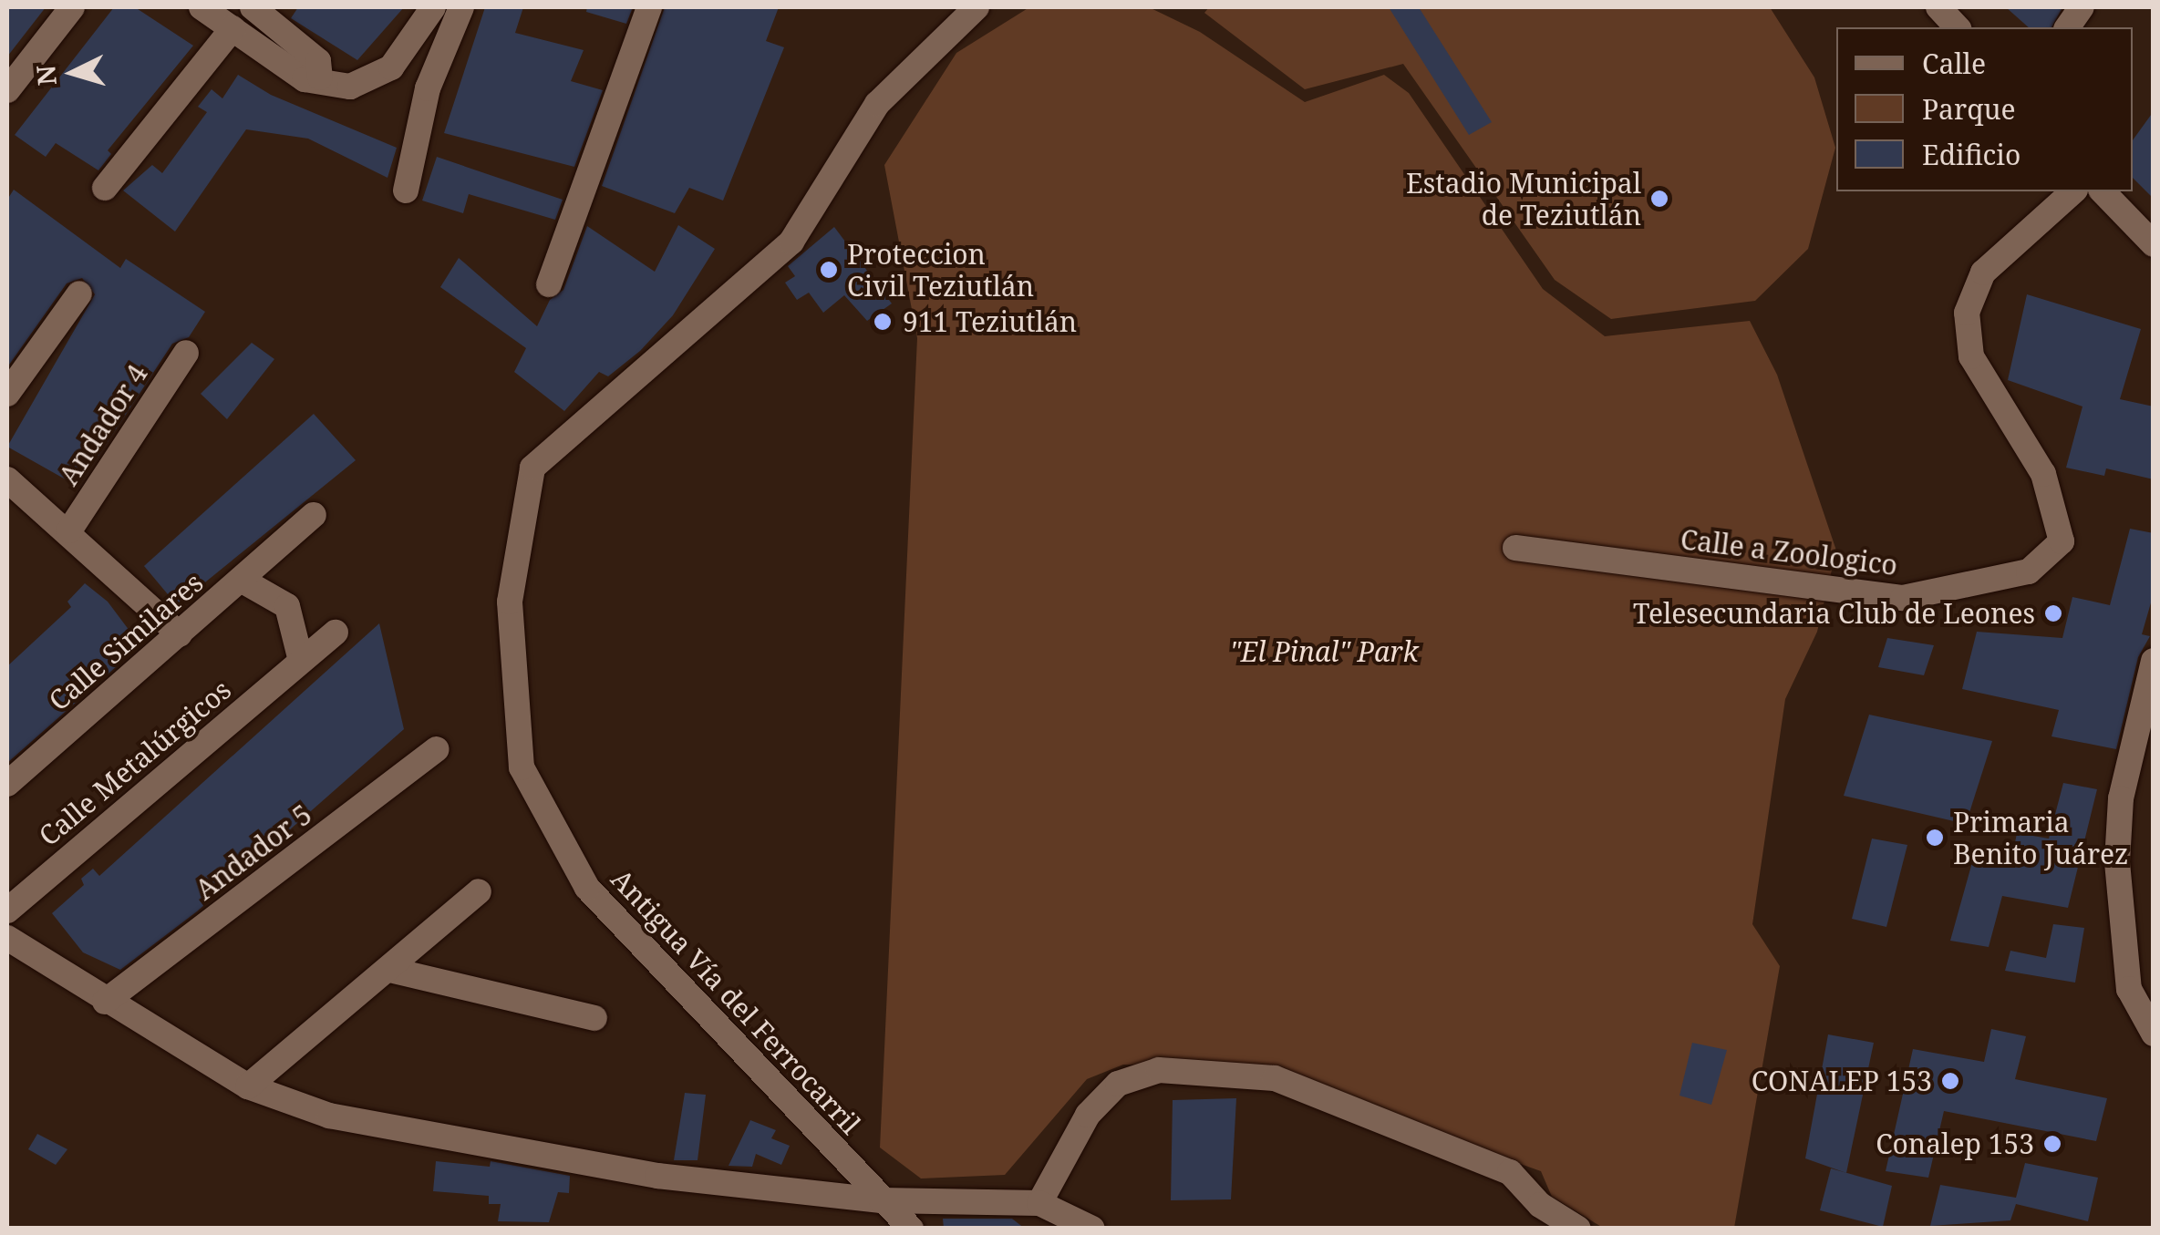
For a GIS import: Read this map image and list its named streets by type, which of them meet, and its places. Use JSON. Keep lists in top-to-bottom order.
{
  "streets": {
    "street": [
      "Andador 4",
      "Calle a Zoologico",
      "Calle Similares",
      "Calle Metalúrgicos",
      "Andador 5",
      "Antigua Vía del Ferrocarril"
    ]
  },
  "parks": ["\"El Pinal\" Park"],
  "places": [
    "Estadio Municipal de Teziutlán",
    "Proteccion Civil Teziutlán",
    "911 Teziutlán",
    "Telesecundaria Club de Leones",
    "Primaria Benito Juárez",
    "CONALEP 153",
    "Conalep 153"
  ],
  "legend": ["Calle", "Parque", "Edificio"],
  "north": "left"
}
